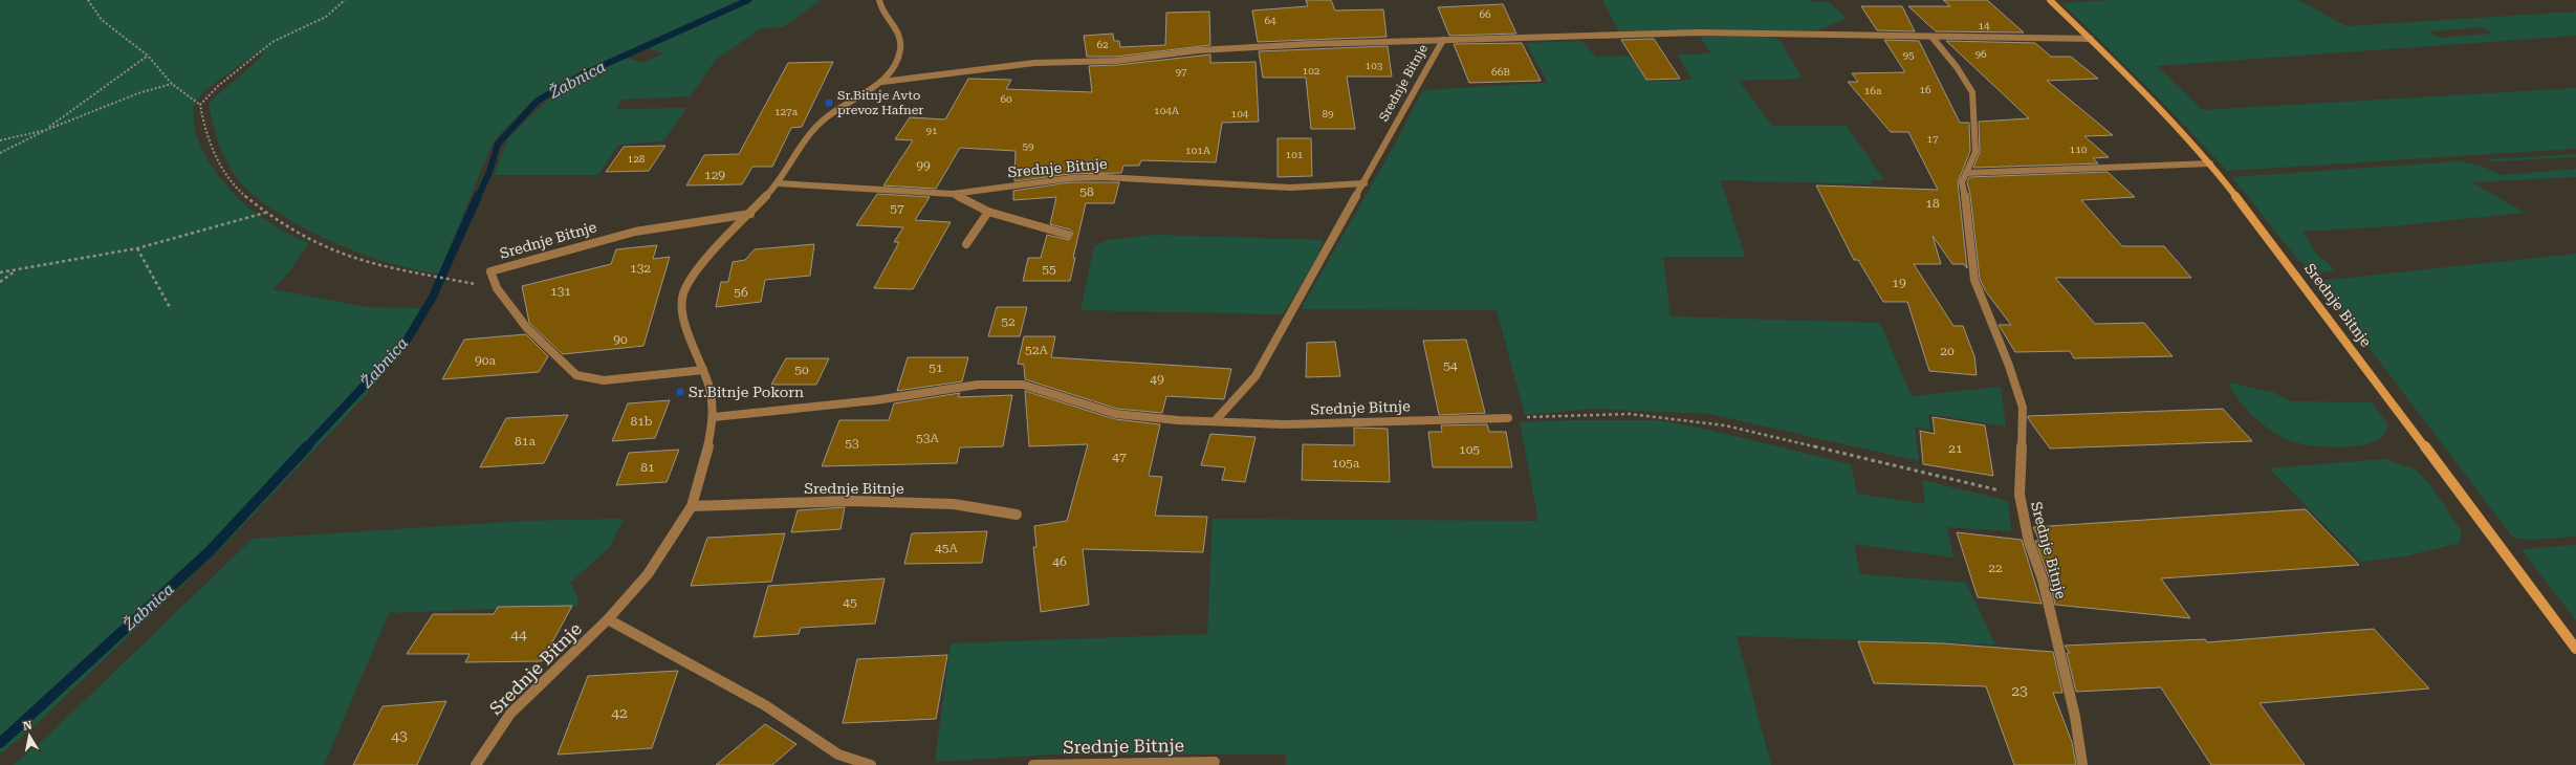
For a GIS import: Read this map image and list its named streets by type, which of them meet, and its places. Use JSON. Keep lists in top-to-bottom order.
{
  "streets": {
    "main road": ["Srednje Bitnje"]
  },
  "water": ["Žabnica"],
  "places": {
    "transit": ["Sr.Bitnje Avto prevoz Hafner", "Sr.Bitnje Pokorn"]
  },
  "house_numbers": [
    "66",
    "64",
    "14",
    "62",
    "96",
    "95",
    "103",
    "102",
    "97",
    "66B",
    "16",
    "16a",
    "60",
    "104A",
    "127a",
    "104",
    "89",
    "91",
    "17",
    "59",
    "110",
    "101A",
    "101",
    "128",
    "99",
    "129",
    "58",
    "18",
    "57",
    "132",
    "55",
    "19",
    "131",
    "56",
    "52",
    "90",
    "52A",
    "20",
    "90a",
    "54",
    "51",
    "50",
    "49",
    "81b",
    "53A",
    "81a",
    "53",
    "21",
    "105",
    "47",
    "105a",
    "81",
    "45A",
    "46",
    "22",
    "45",
    "44",
    "23",
    "42",
    "43"
  ],
  "north": "top"
}
